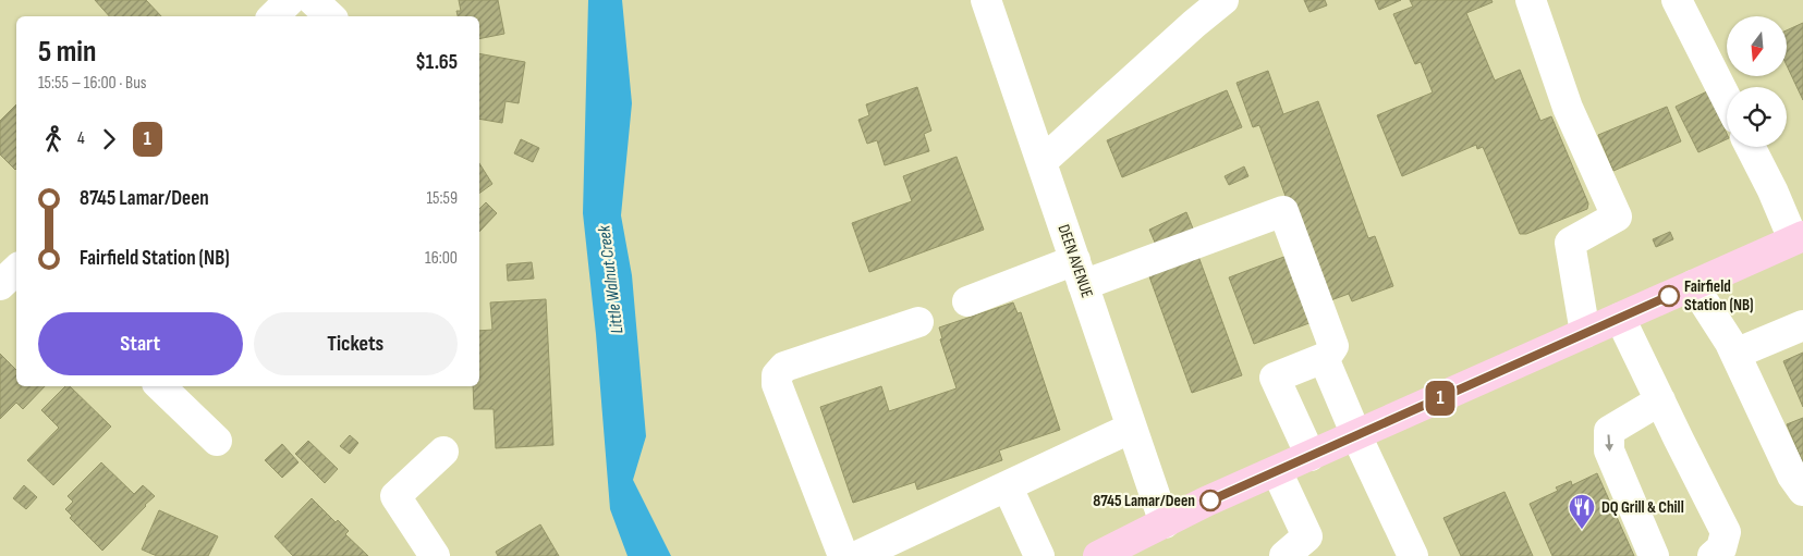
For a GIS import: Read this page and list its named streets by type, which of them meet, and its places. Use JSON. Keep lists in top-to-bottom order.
{
  "streets": {
    "street": ["DEEN AVENUE"]
  },
  "water": ["Little Walnut Creek"],
  "places": {
    "other": ["Fairfield Station (NB)", "8745 Lamar/Deen"],
    "restaurant": ["DQ Grill & Chill"]
  },
  "lines": ["bus line 1"],
  "north": "bottom",
  "page": {
    "on_map": "1",
    "heading": ["5 min", "15:55 – 16:00 · Bus", "$1.65"],
    "legs": ["4", "1"],
    "list": [
      {
        "name": "8745 Lamar/Deen",
        "value": "15:59"
      },
      {
        "name": "Fairfield Station (NB)",
        "value": "16:00"
      }
    ],
    "buttons": ["Start", "Tickets"]
  }
}
